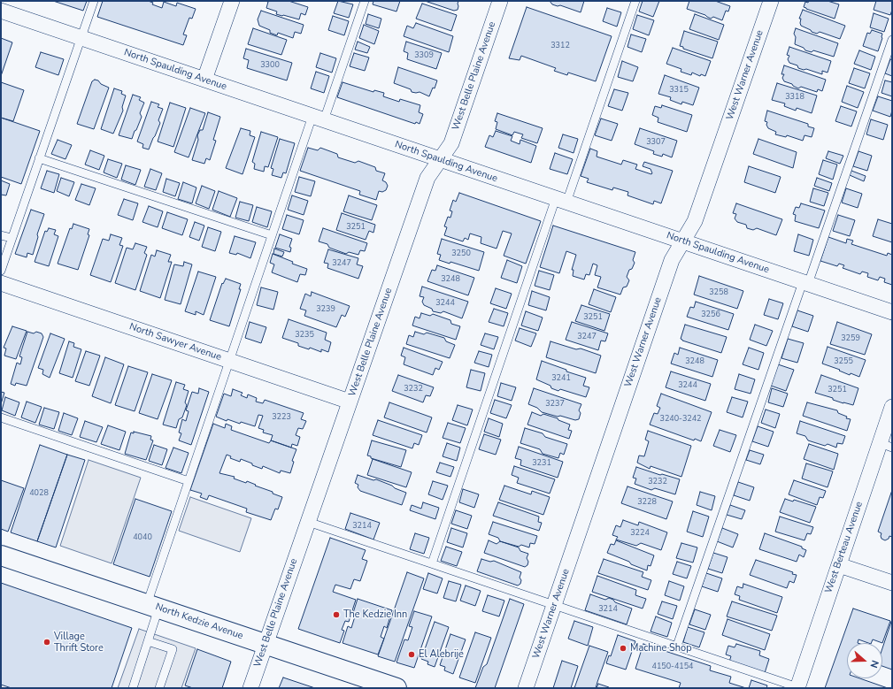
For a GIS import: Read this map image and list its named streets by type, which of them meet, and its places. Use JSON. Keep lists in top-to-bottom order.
{
  "streets": {
    "main road": ["North Kedzie Avenue"],
    "street": [
      "North Spaulding Avenue",
      "West Warner Avenue",
      "West Belle Plaine Avenue",
      "North Sawyer Avenue",
      "West Berteau Avenue"
    ]
  },
  "crossings": [
    ["North Spaulding Avenue", "West Warner Avenue"],
    ["North Spaulding Avenue", "West Belle Plaine Avenue"],
    ["West Belle Plaine Avenue", "North Sawyer Avenue"],
    ["West Belle Plaine Avenue", "North Kedzie Avenue"]
  ],
  "places": [
    "The Kedzie Inn",
    "Village Thrift Store",
    "Machine Shop",
    "El Alebrije"
  ],
  "house_numbers": [
    "3312",
    "3309",
    "3300",
    "3315",
    "3318",
    "3307",
    "3251",
    "3250",
    "3247",
    "3248",
    "3258",
    "3244",
    "3239",
    "3256",
    "3251",
    "3235",
    "3247",
    "3259",
    "3248",
    "3255",
    "3241",
    "3244",
    "3232",
    "3251",
    "3237",
    "3223",
    "3240-3242",
    "3231",
    "3232",
    "4028",
    "3228",
    "3214",
    "3224",
    "4040",
    "3214",
    "4150-4154"
  ],
  "north": "right"
}
